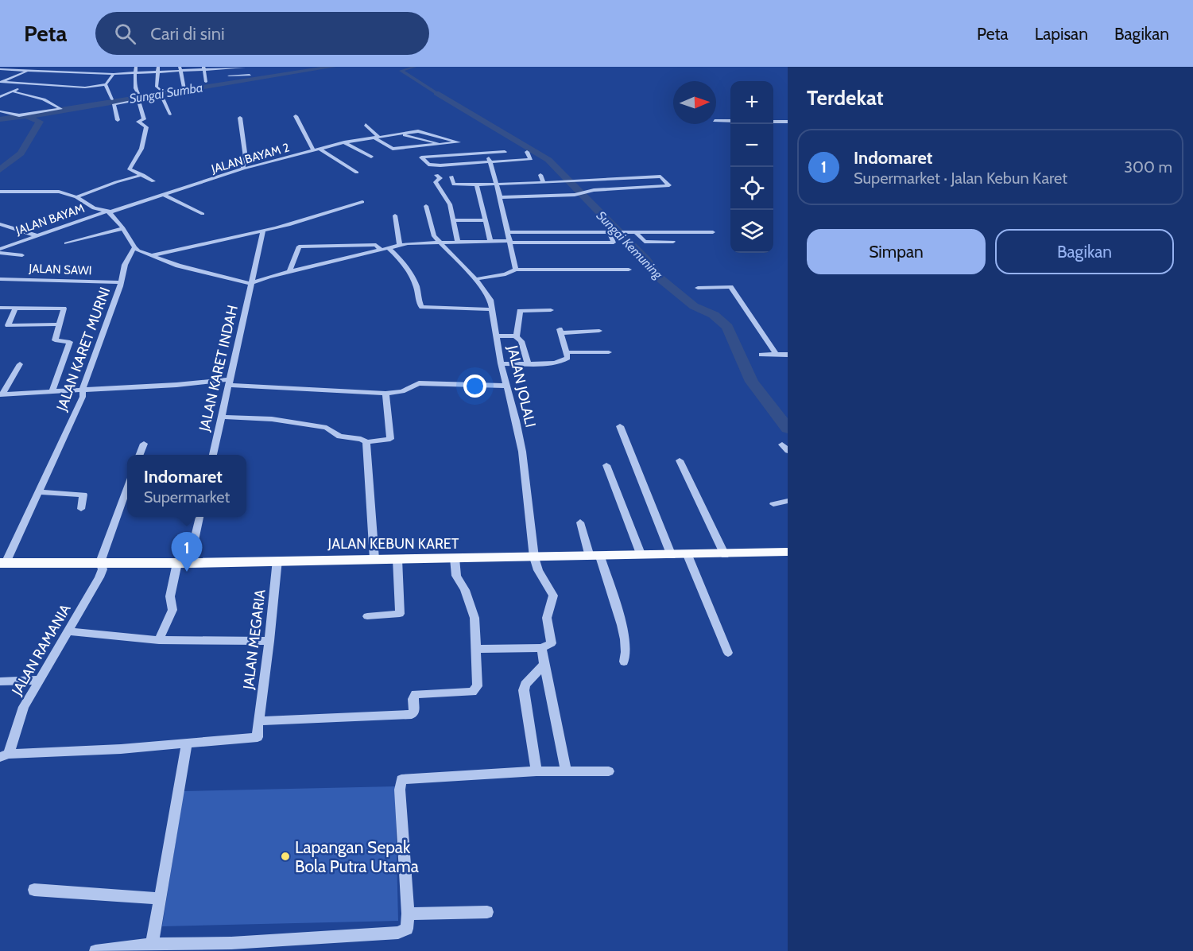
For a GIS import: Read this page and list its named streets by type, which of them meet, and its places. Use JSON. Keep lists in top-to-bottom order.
{
  "streets": {
    "main road": ["JALAN KEBUN KARET"],
    "street": [
      "JALAN BAYAM 2",
      "JALAN BAYAM",
      "JALAN SAWI",
      "JALAN KARET MURNI",
      "JALAN KARET INDAH",
      "JALAN JOLALI",
      "JALAN MEGARIA",
      "JALAN RAMANIA"
    ]
  },
  "crossings": [
    ["JALAN BAYAM 2", "JALAN BAYAM"],
    ["JALAN SAWI", "JALAN KARET MURNI"],
    ["JALAN KARET MURNI", "JALAN KEBUN KARET"],
    ["JALAN JOLALI", "JALAN KEBUN KARET"],
    ["JALAN KEBUN KARET", "JALAN MEGARIA"],
    ["JALAN KEBUN KARET", "JALAN RAMANIA"]
  ],
  "water": ["Sungai Sumba", "Sungai Kemuning"],
  "places": ["Lapangan Sepak Bola Putra Utama"],
  "north": "right",
  "page": {
    "header": "Peta",
    "search": "Cari di sini",
    "nav": ["Peta", "Lapisan", "Bagikan"],
    "heading": "Terdekat",
    "map_buttons": ["+", "−"],
    "list": [
      {
        "mark": "1",
        "name": "Indomaret",
        "note": "Supermarket · Jalan Kebun Karet",
        "value": "300 m"
      }
    ],
    "buttons": ["Simpan", "Bagikan"],
    "popup": ["Indomaret", "Supermarket"],
    "pins": "1"
  }
}
